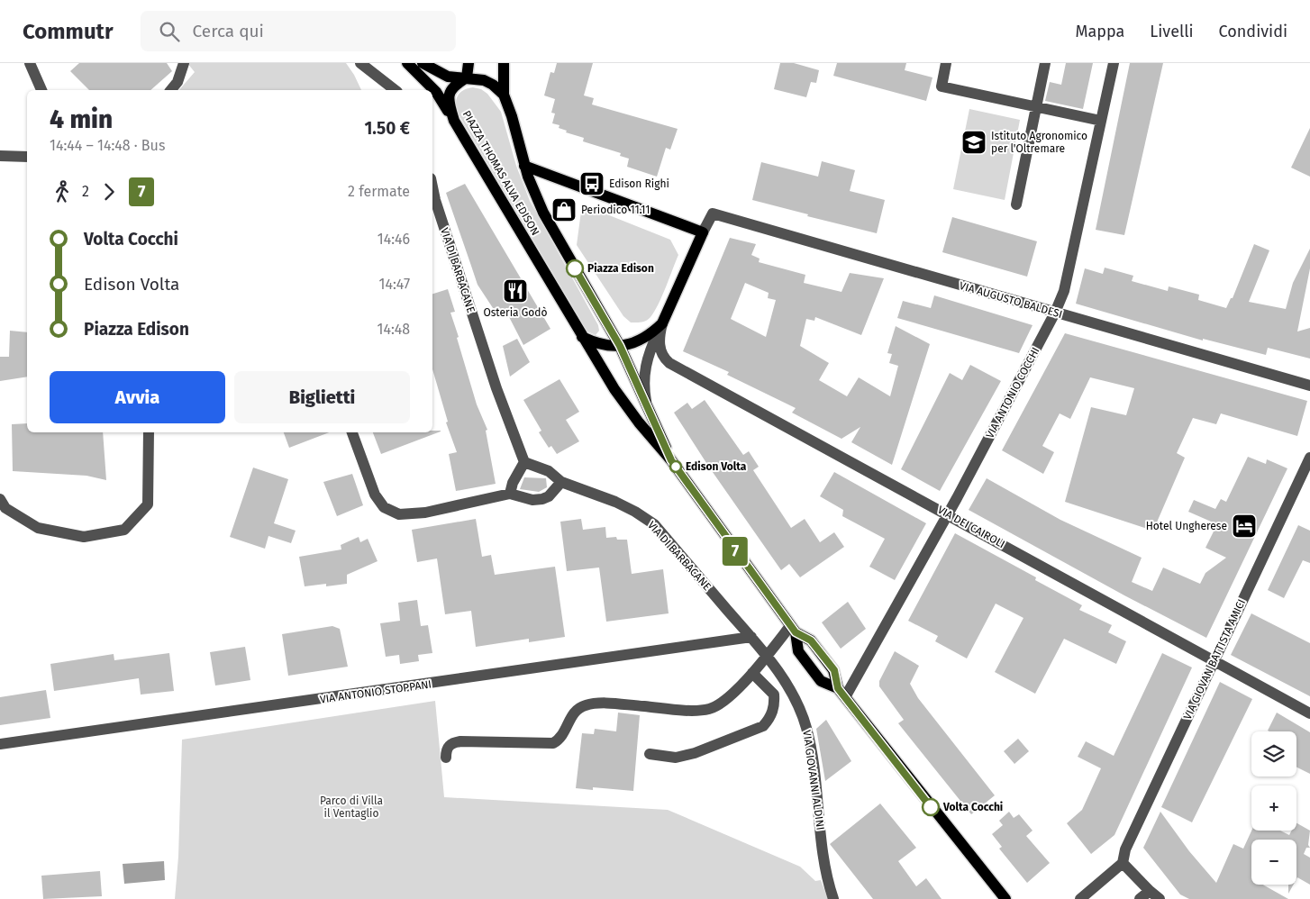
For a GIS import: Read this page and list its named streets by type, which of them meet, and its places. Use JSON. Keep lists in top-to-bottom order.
{
  "streets": {
    "main road": ["PIAZZA THOMAS ALVA EDISON"],
    "street": [
      "VIA DI BARBACANE",
      "VIA AUGUSTO BALDESI",
      "VIA ANTONIO COCCHI",
      "VIA DEI CAIROLI",
      "VIA GIOVAN BATTISTA AMICI",
      "VIA ANTONIO STOPPANI",
      "VIA GIOVANNI ALDINI"
    ]
  },
  "crossings": [
    ["VIA DI BARBACANE", "VIA ANTONIO STOPPANI"],
    ["VIA DI BARBACANE", "VIA GIOVANNI ALDINI"],
    ["VIA AUGUSTO BALDESI", "VIA ANTONIO COCCHI"],
    ["VIA ANTONIO COCCHI", "VIA DEI CAIROLI"],
    ["VIA DEI CAIROLI", "VIA GIOVAN BATTISTA AMICI"]
  ],
  "parks": ["Parco di Villa il Ventaglio"],
  "places": {
    "school or university": ["Istituto Agronomico per l'Oltremare"],
    "bus stop": ["Edison Righi"],
    "shop": ["Periodico 11.11"],
    "other": ["Piazza Edison", "Edison Volta", "Volta Cocchi"],
    "restaurant": ["Osteria Godò"],
    "hotel": ["Hotel Ungherese"]
  },
  "lines": ["bus line 7"],
  "page": {
    "header": "Commutr",
    "search": "Cerca qui",
    "nav": ["Mappa", "Livelli", "Condividi"],
    "on_map": "7",
    "heading": ["4 min", "14:44 – 14:48 · Bus", "1.50 €"],
    "legs": ["2", "7", "2 fermate"],
    "list": [
      {
        "name": "Volta Cocchi",
        "value": "14:46"
      },
      {
        "name": "Edison Volta",
        "value": "14:47"
      },
      {
        "name": "Piazza Edison",
        "value": "14:48"
      }
    ],
    "buttons": ["Avvia", "Biglietti"],
    "map_buttons": ["+", "−"]
  }
}
